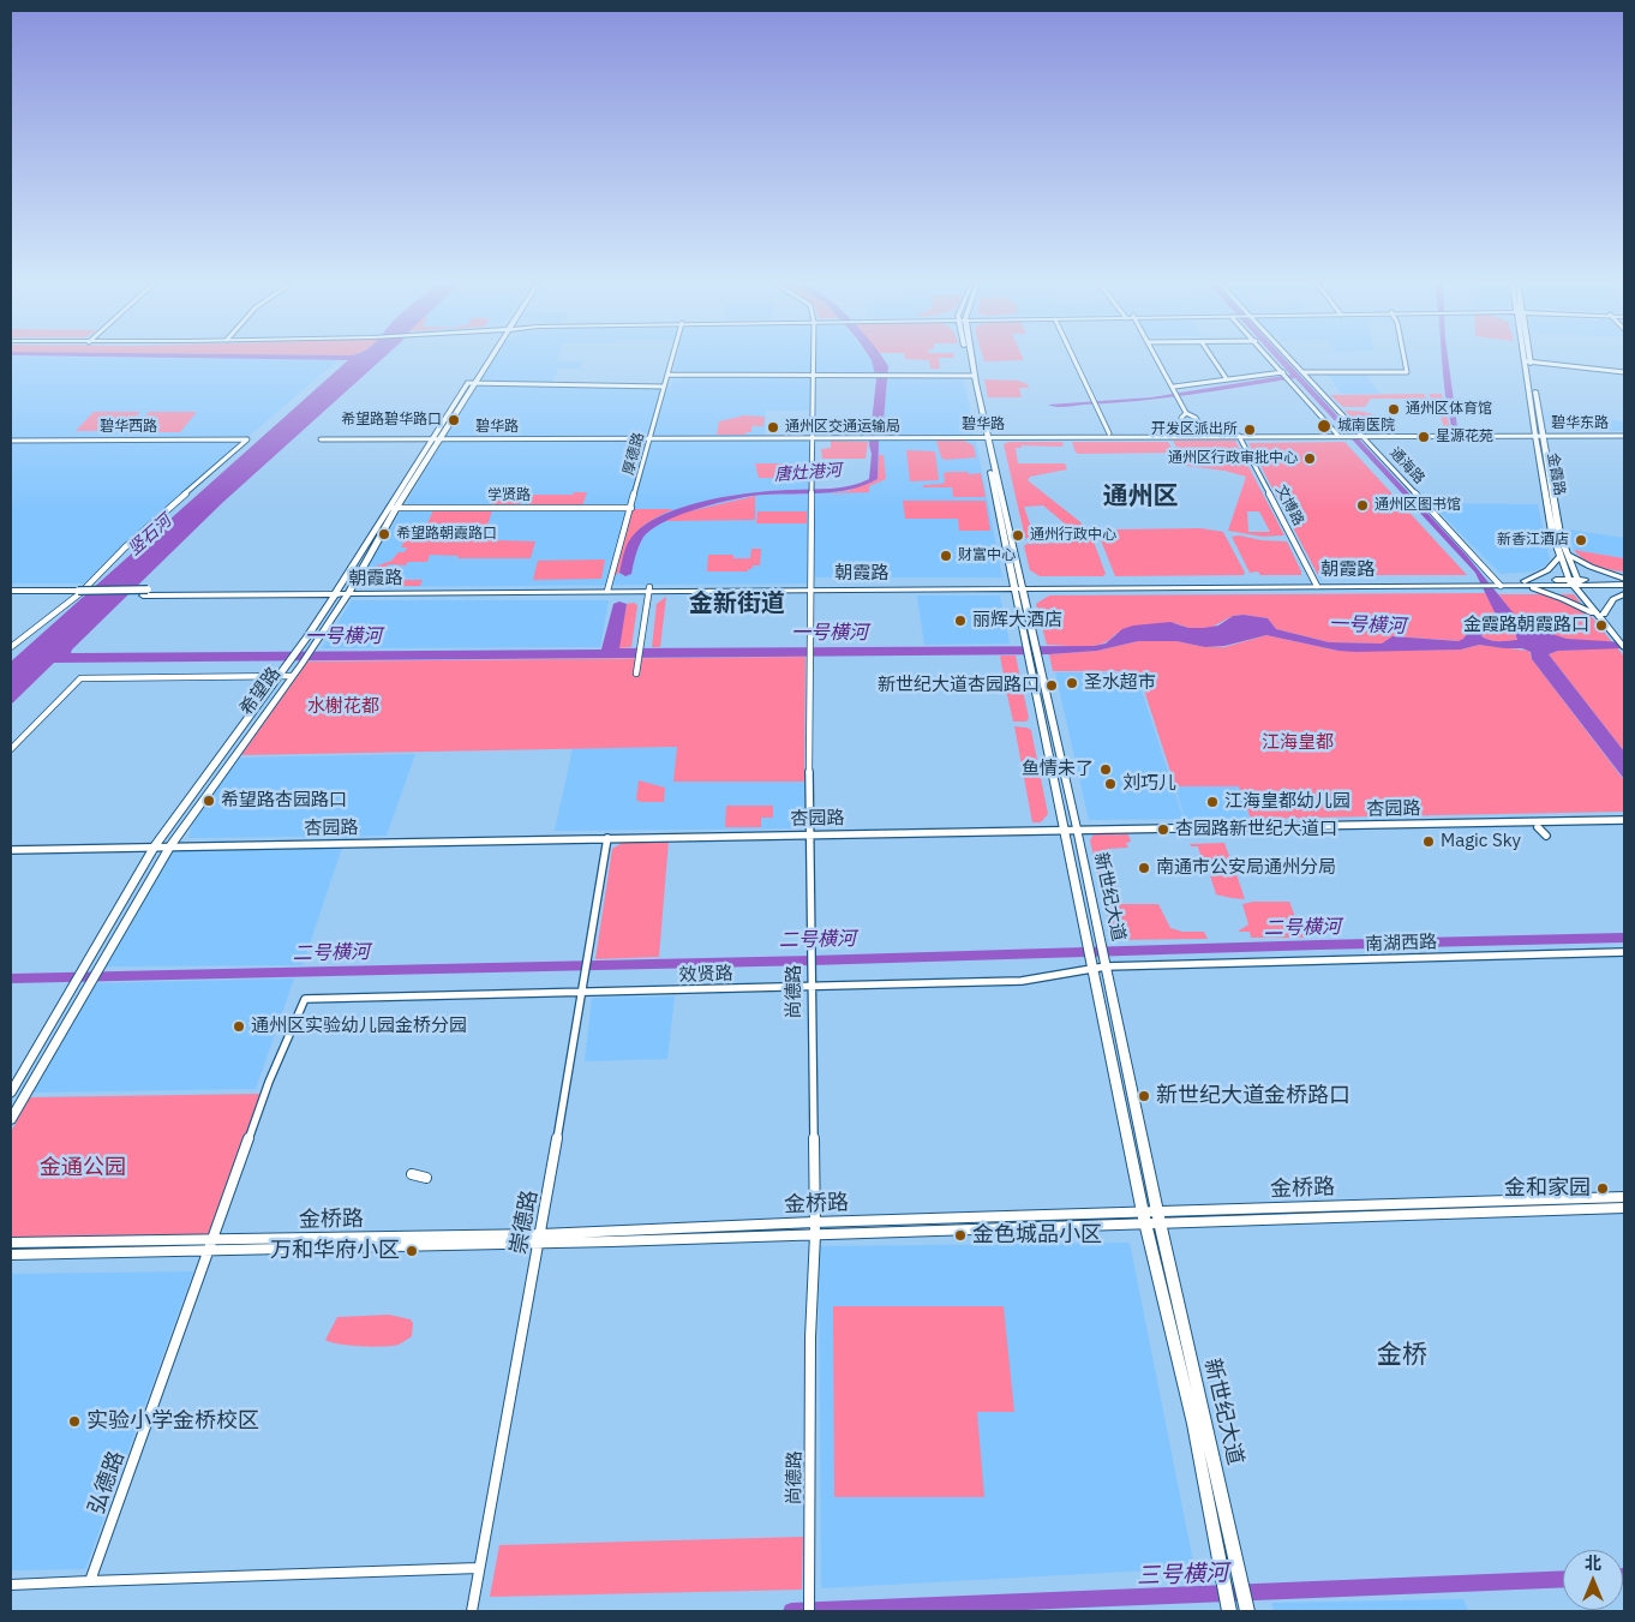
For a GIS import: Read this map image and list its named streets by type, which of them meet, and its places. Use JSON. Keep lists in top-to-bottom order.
{
  "streets": {
    "main road": [
      "金霞路",
      "朝霞路",
      "希望路",
      "新世纪大道"
    ],
    "street": [
      "碧华东路",
      "碧华路",
      "碧华西路",
      "厚德路",
      "通海路",
      "学贤路",
      "文博路",
      "杏园路",
      "南湖西路",
      "效贤路",
      "尚德路",
      "金桥路",
      "崇德路",
      "弘德路"
    ]
  },
  "crossings": [
    ["碧华东路", "碧华路"],
    ["碧华东路", "金霞路"],
    ["碧华路", "厚德路"],
    ["碧华路", "通海路"],
    ["碧华路", "金霞路"],
    ["碧华路", "文博路"],
    ["碧华路", "希望路"],
    ["碧华路", "新世纪大道"],
    ["碧华路", "尚德路"],
    ["厚德路", "学贤路"],
    ["厚德路", "朝霞路"],
    ["通海路", "朝霞路"],
    ["金霞路", "朝霞路"],
    ["学贤路", "希望路"],
    ["文博路", "朝霞路"],
    ["朝霞路", "希望路"],
    ["朝霞路", "新世纪大道"],
    ["朝霞路", "尚德路"],
    ["希望路", "杏园路"],
    ["杏园路", "新世纪大道"],
    ["杏园路", "尚德路"],
    ["杏园路", "崇德路"],
    ["新世纪大道", "南湖西路"],
    ["新世纪大道", "效贤路"],
    ["新世纪大道", "金桥路"],
    ["南湖西路", "效贤路"],
    ["效贤路", "崇德路"],
    ["效贤路", "弘德路"],
    ["尚德路", "金桥路"],
    ["金桥路", "崇德路"],
    ["金桥路", "弘德路"]
  ],
  "districts": ["通州区", "金新街道", "金桥"],
  "water": [
    "唐灶港河",
    "竖石河",
    "一号横河",
    "二号横河",
    "三号横河"
  ],
  "parks": ["水榭花都", "江海皇都", "金通公园"],
  "places": [
    "通州区体育馆",
    "希望路碧华路口",
    "城南医院",
    "通州区交通运输局",
    "开发区派出所",
    "星源花苑",
    "通州区行政审批中心",
    "通州区图书馆",
    "希望路朝霞路口",
    "通州行政中心",
    "新香江酒店",
    "财富中心",
    "丽辉大酒店",
    "金霞路朝霞路口",
    "圣水超市",
    "新世纪大道杏园路口",
    "鱼情未了",
    "刘巧儿",
    "希望路杏园路口",
    "江海皇都幼儿园",
    "杏园路新世纪大道口",
    "Magic Sky",
    "南通市公安局通州分局",
    "通州区实验幼儿园金桥分园",
    "新世纪大道金桥路口",
    "金和家园",
    "金色城品小区",
    "万和华府小区",
    "实验小学金桥校区"
  ],
  "north": "top"
}
